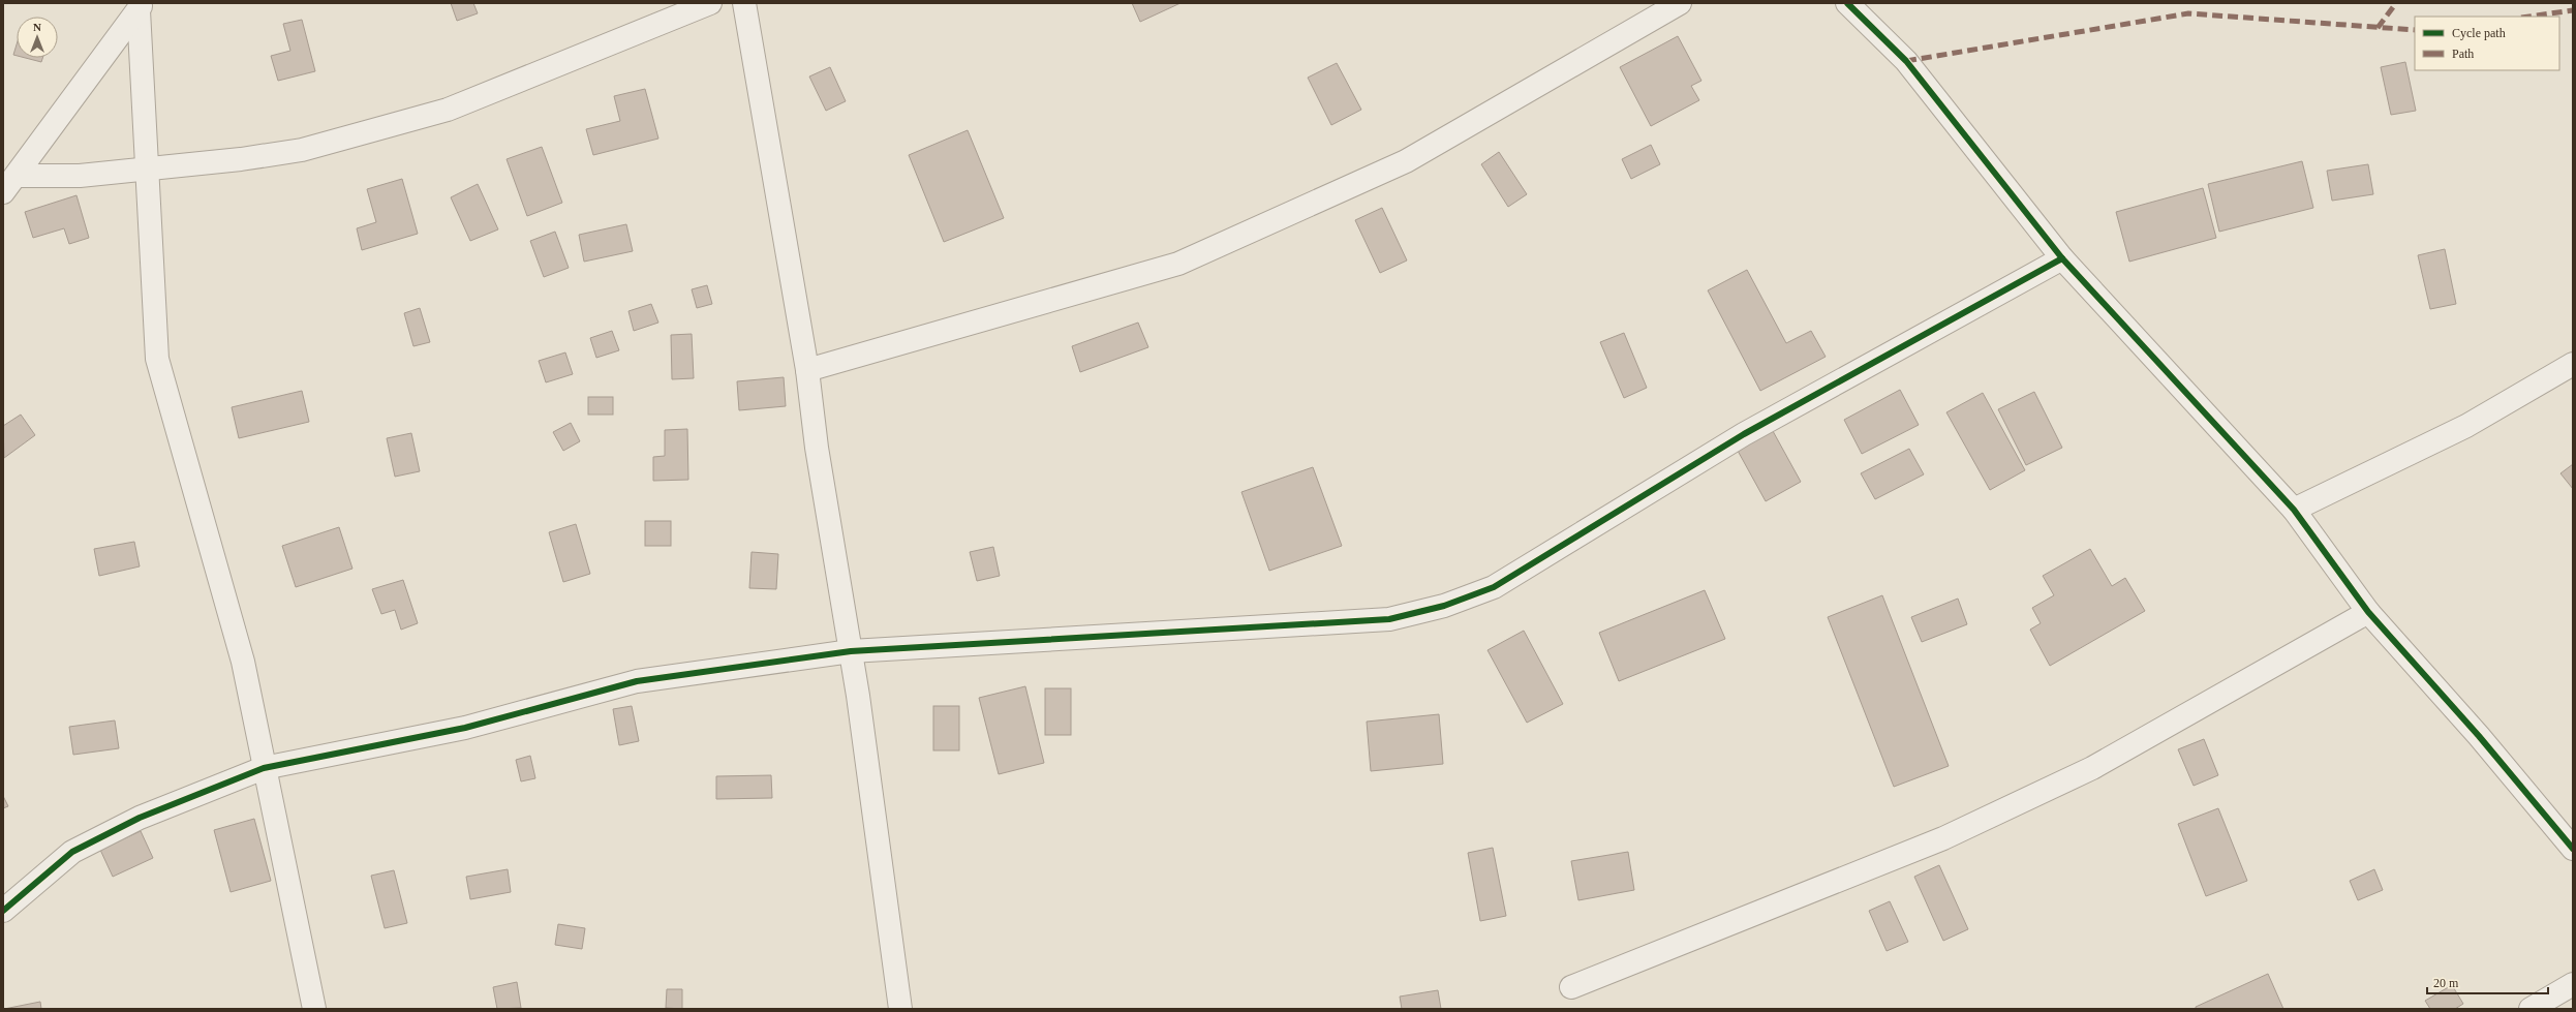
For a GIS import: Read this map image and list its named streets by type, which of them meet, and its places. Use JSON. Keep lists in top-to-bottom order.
{
  "legend": ["Cycle path", "Path"],
  "scale_bar": "20 m",
  "north": "top"
}
